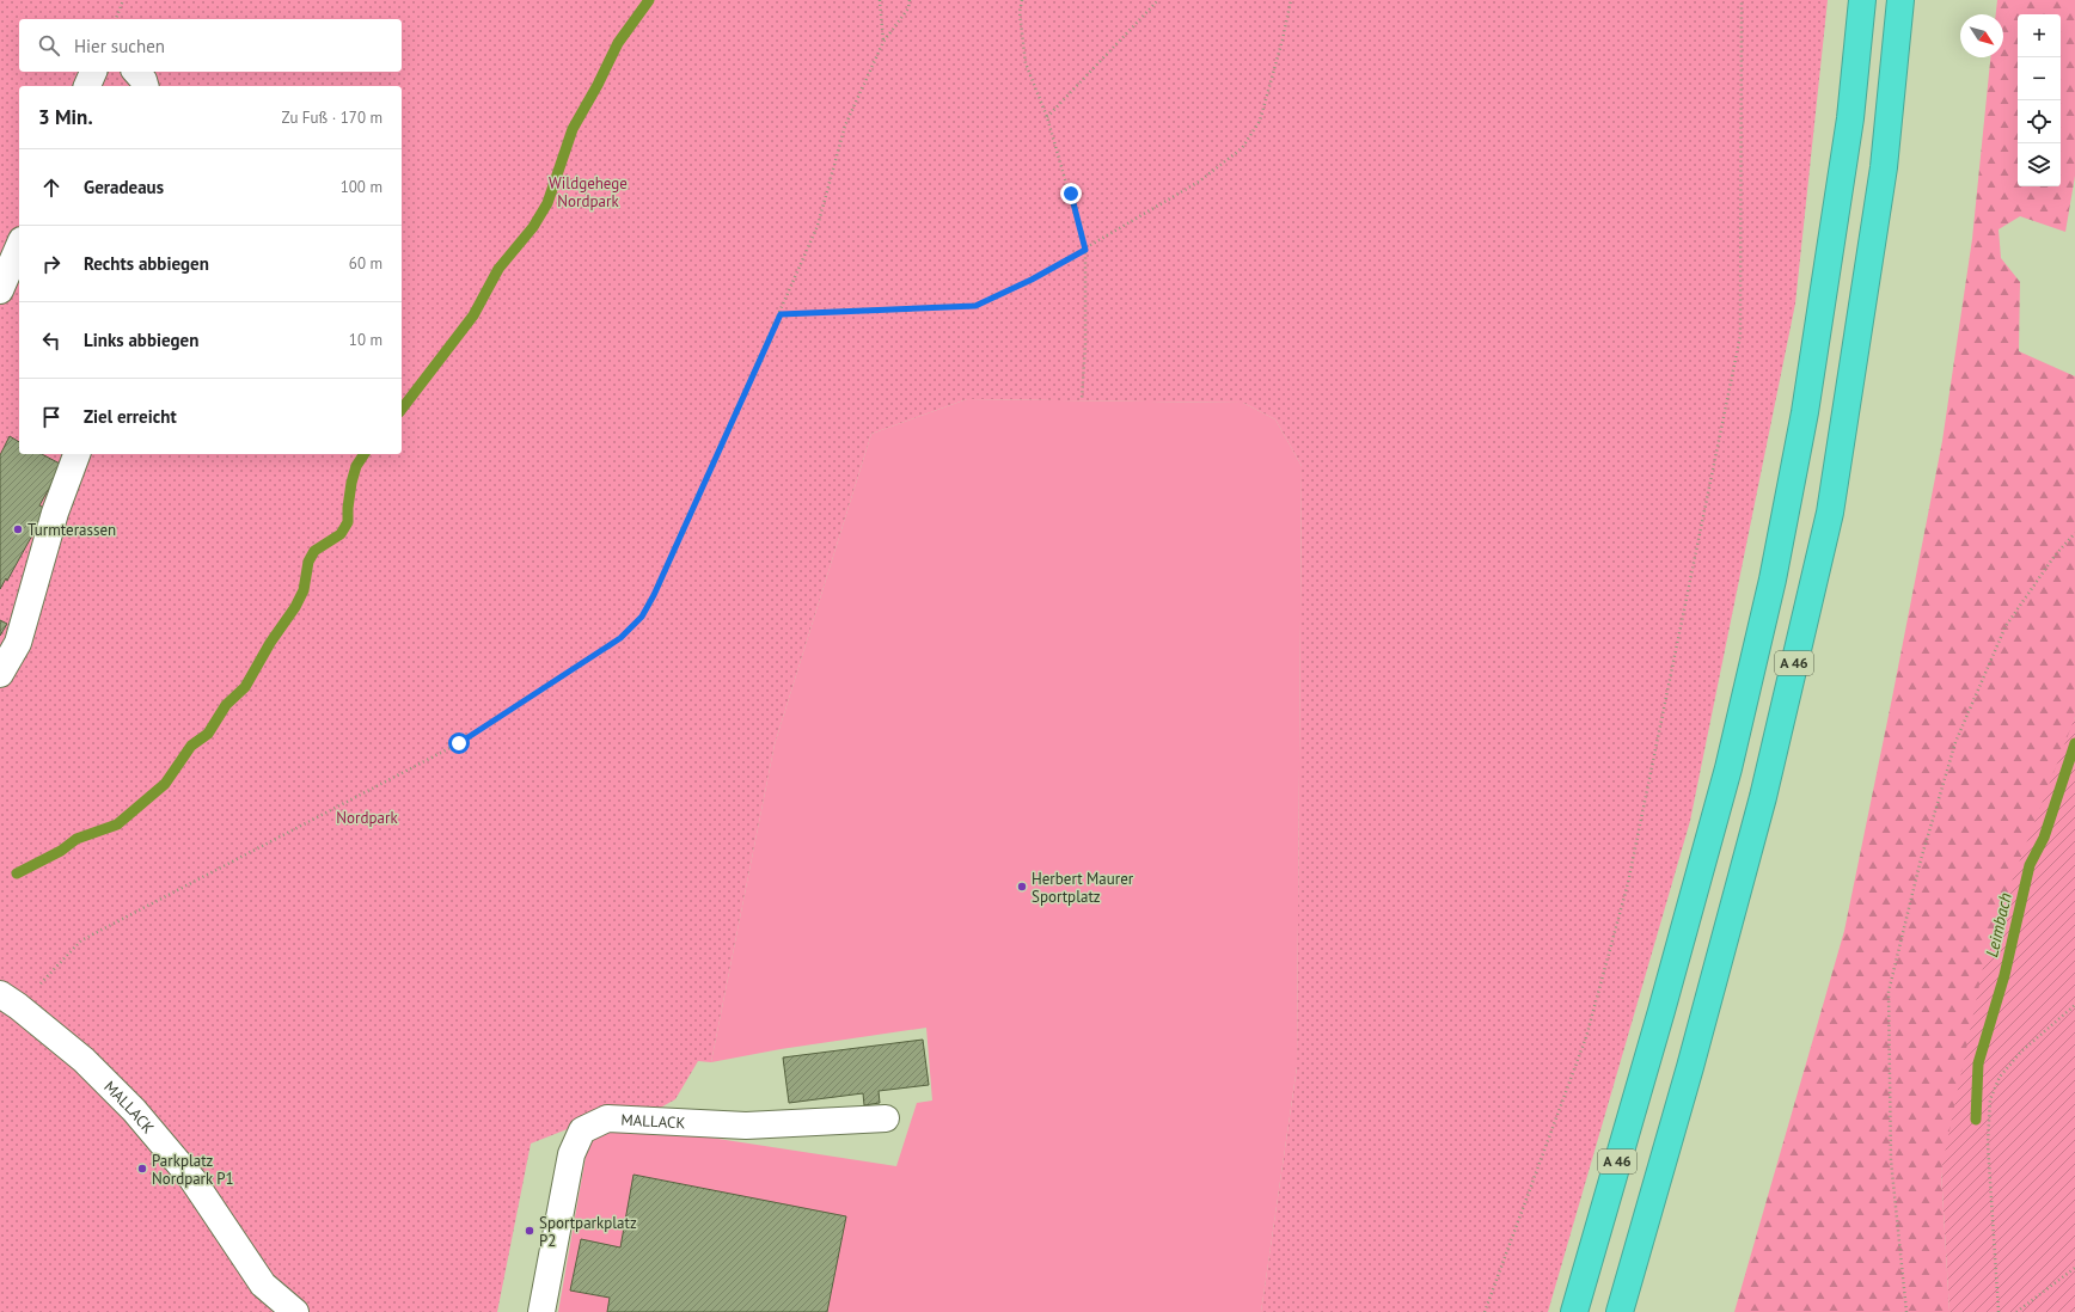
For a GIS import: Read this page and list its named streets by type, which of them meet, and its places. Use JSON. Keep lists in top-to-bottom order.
{
  "streets": {
    "highway": ["A 46"],
    "street": ["MALLACK"]
  },
  "water": ["Leimbach"],
  "parks": ["Wildgehege Nordpark", "Nordpark"],
  "places": [
    "Turmterassen",
    "Herbert Maurer Sportplatz",
    "Parkplatz Nordpark P1",
    "Sportparkplatz P2"
  ],
  "north": "bottom right",
  "page": {
    "map_buttons": ["+", "−"],
    "search": "Hier suchen",
    "heading": ["3 Min.", "Zu Fuß · 170 m"],
    "list": [
      ["Geradeaus", "100 m"],
      ["Rechts abbiegen", "60 m"],
      ["Links abbiegen", "10 m"],
      "Ziel erreicht"
    ]
  }
}
